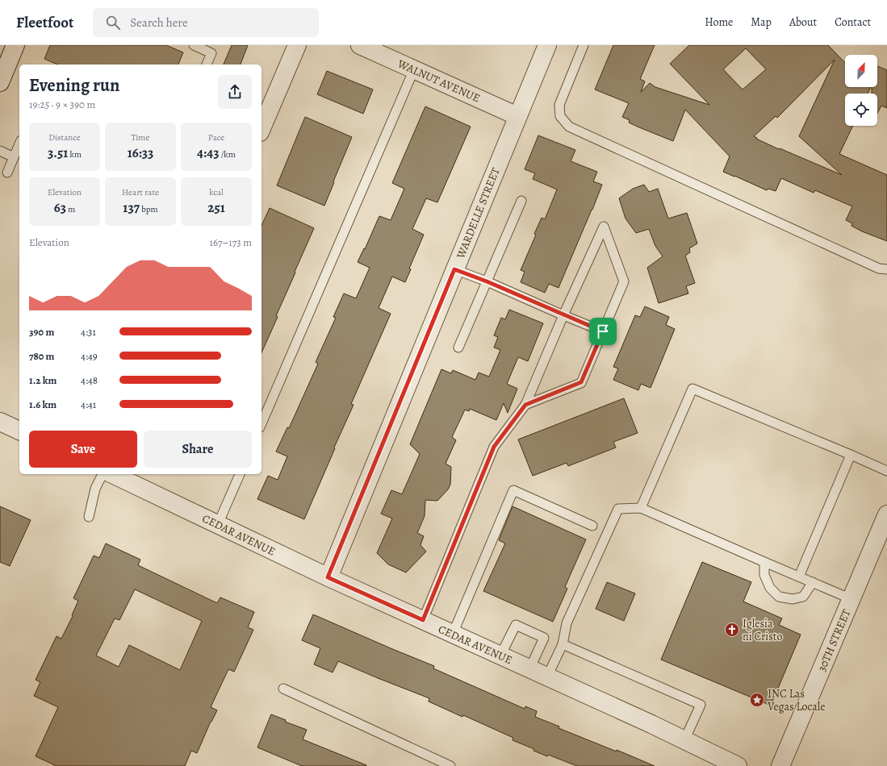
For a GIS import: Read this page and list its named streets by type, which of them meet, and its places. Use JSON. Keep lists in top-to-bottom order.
{
  "streets": {
    "street": [
      "WALNUT AVENUE",
      "WARDELLE STREET",
      "CEDAR AVENUE",
      "30TH STREET"
    ]
  },
  "crossings": [
    ["WALNUT AVENUE", "WARDELLE STREET"],
    ["WARDELLE STREET", "CEDAR AVENUE"]
  ],
  "places": {
    "church": ["Iglesia ni Cristo"],
    "place": ["INC Las Vegas Locale"]
  },
  "north": "top right",
  "page": {
    "header": "Fleetfoot",
    "search": "Search here",
    "nav": [
      "Home",
      "Map",
      "About",
      "Contact"
    ],
    "heading": ["Evening run", "19:25 · 9 × 390 m"],
    "stats": [
      ["Distance", "3.51 km"],
      ["Time", "16:33"],
      ["Pace", "4:43 /km"],
      ["Elevation", "63 m"],
      ["Heart rate", "137 bpm"],
      ["kcal", "251"]
    ],
    "chart": ["Elevation", "167–173 m"],
    "list": [
      {
        "name": "390 m",
        "note": "4:31"
      },
      {
        "name": "780 m",
        "note": "4:49"
      },
      {
        "name": "1.2 km",
        "note": "4:48"
      },
      {
        "name": "1.6 km",
        "note": "4:41"
      }
    ],
    "buttons": ["Save", "Share"]
  }
}
